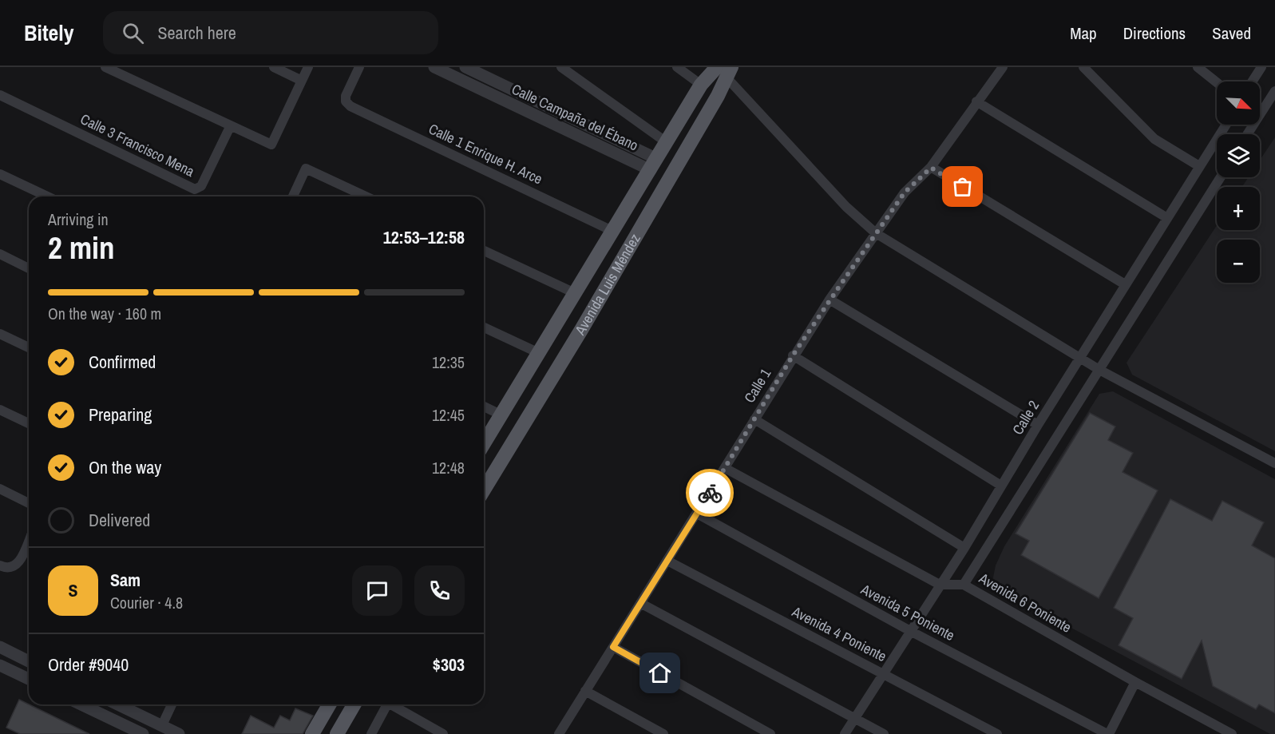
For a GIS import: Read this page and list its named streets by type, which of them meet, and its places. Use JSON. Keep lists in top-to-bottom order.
{
  "streets": {
    "main road": ["Avenida Luis Méndez"],
    "street": [
      "Calle Campaña del Ébano",
      "Calle 3 Francisco Mena",
      "Calle 1 Enrique H. Arce",
      "Calle 1",
      "Calle 2",
      "Avenida 6 Poniente",
      "Avenida 5 Poniente",
      "Avenida 4 Poniente"
    ]
  },
  "crossings": [
    ["Calle Campaña del Ébano", "Avenida Luis Méndez"],
    ["Calle 1 Enrique H. Arce", "Avenida Luis Méndez"],
    ["Calle 1", "Avenida 6 Poniente"],
    ["Calle 1", "Avenida 5 Poniente"],
    ["Calle 1", "Avenida 4 Poniente"],
    ["Calle 2", "Avenida 6 Poniente"],
    ["Calle 2", "Avenida 5 Poniente"],
    ["Calle 2", "Avenida 4 Poniente"]
  ],
  "north": "bottom right",
  "page": {
    "header": "Bitely",
    "search": "Search here",
    "nav": ["Map", "Directions", "Saved"],
    "map_buttons": ["+", "−"],
    "heading": ["2 min", "Arriving in", "12:53–12:58"],
    "panel": [
      "Sam",
      "Courier · 4.8",
      "Order #9040",
      "$303"
    ],
    "bar": "On the way · 160 m",
    "list": [
      ["Confirmed", "12:35"],
      ["Preparing", "12:45"],
      ["On the way", "12:48"],
      "Delivered"
    ],
    "round": "S"
  }
}
